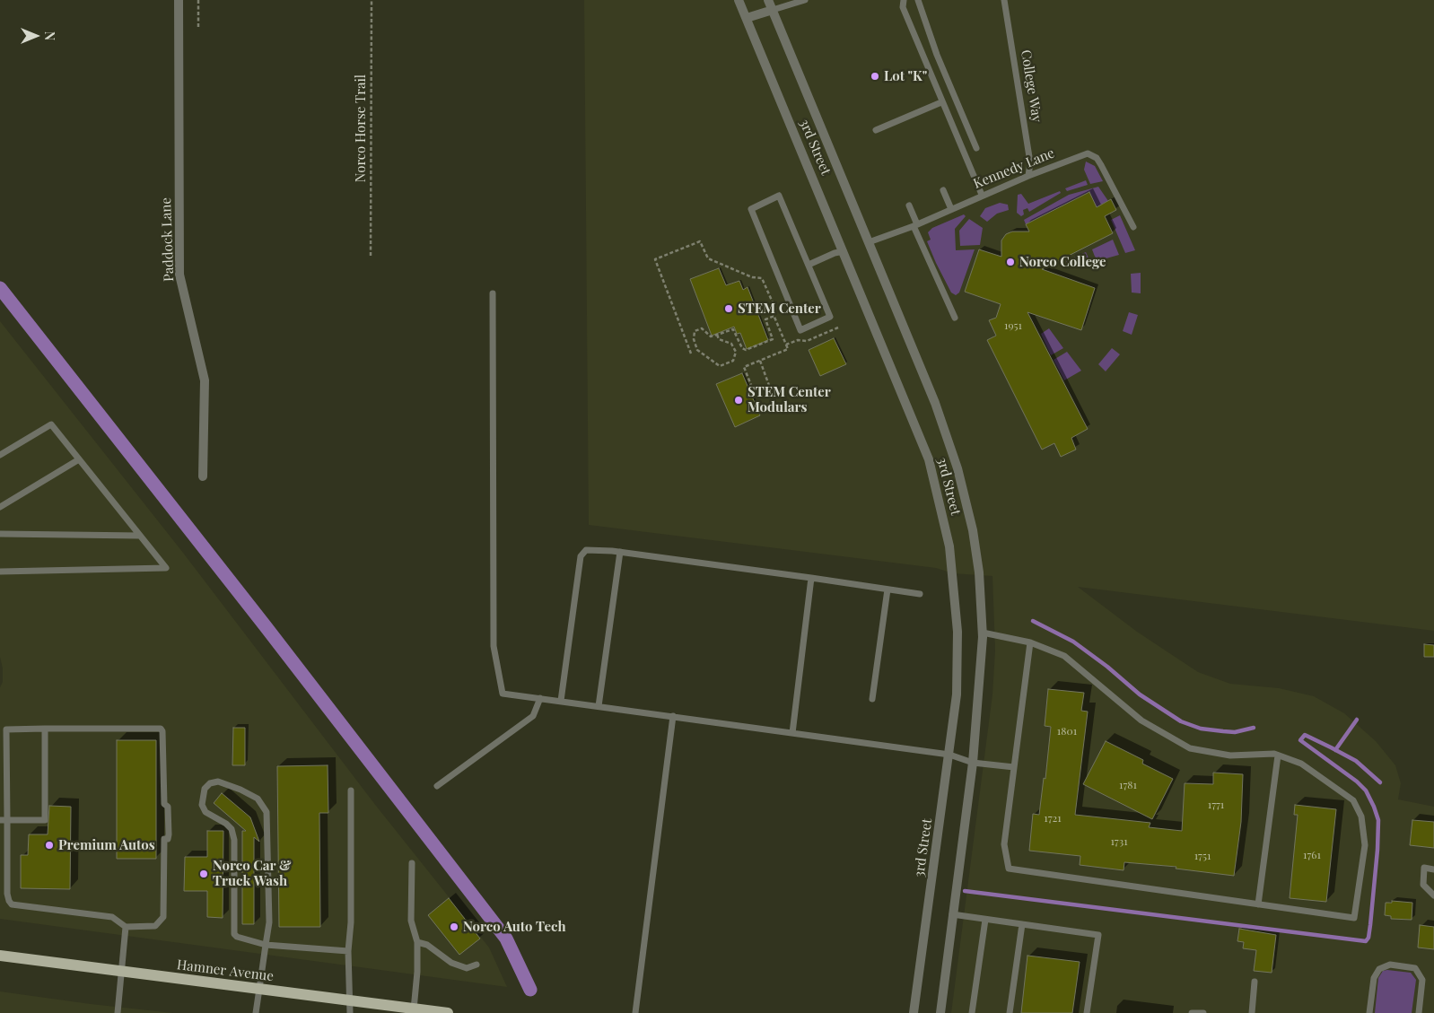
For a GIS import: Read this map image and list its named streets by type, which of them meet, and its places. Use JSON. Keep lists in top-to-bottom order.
{
  "streets": {
    "main road": ["Hamner Avenue"],
    "street": ["3rd Street", "Paddock Lane"],
    "lane": ["College Way", "Kennedy Lane"],
    "path": ["Norco Horse Trail"]
  },
  "crossings": [
    ["College Way", "Kennedy Lane"],
    ["3rd Street", "Kennedy Lane"]
  ],
  "places": [
    "Lot \"K\"",
    "Norco College",
    "STEM Center",
    "STEM Center Modulars",
    "Premium Autos",
    "Norco Car & Truck Wash",
    "Norco Auto Tech"
  ],
  "house_numbers": [
    "1951",
    "1801",
    "1781",
    "1771",
    "1721",
    "1731",
    "1761",
    "1751"
  ],
  "north": "right"
}
